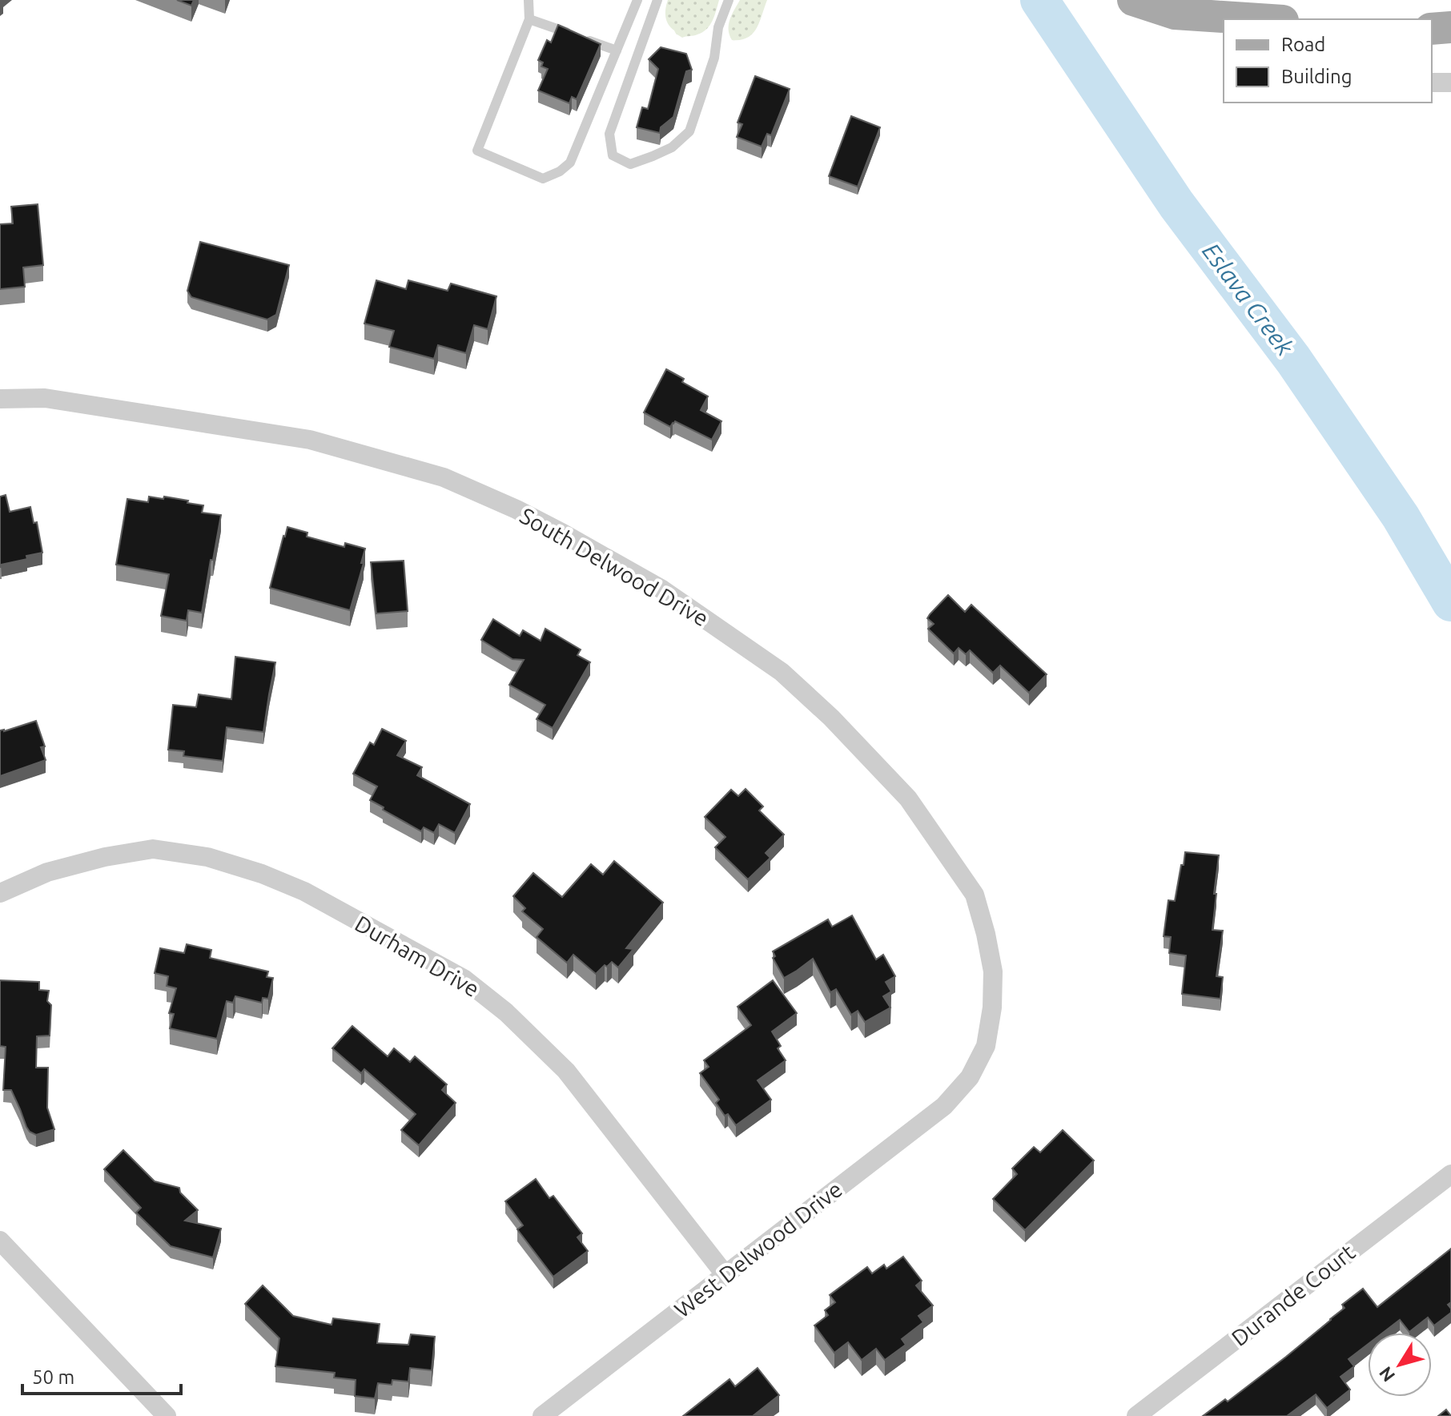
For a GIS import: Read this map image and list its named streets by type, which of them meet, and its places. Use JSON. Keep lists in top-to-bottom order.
{
  "streets": {
    "street": [
      "South Delwood Drive",
      "Durham Drive",
      "West Delwood Drive",
      "Durande Court"
    ]
  },
  "crossings": [
    ["South Delwood Drive", "West Delwood Drive"],
    ["Durham Drive", "West Delwood Drive"]
  ],
  "water": ["Eslava Creek"],
  "legend": ["Road", "Building"],
  "scale_bar": "50 m",
  "north": "bottom left"
}
